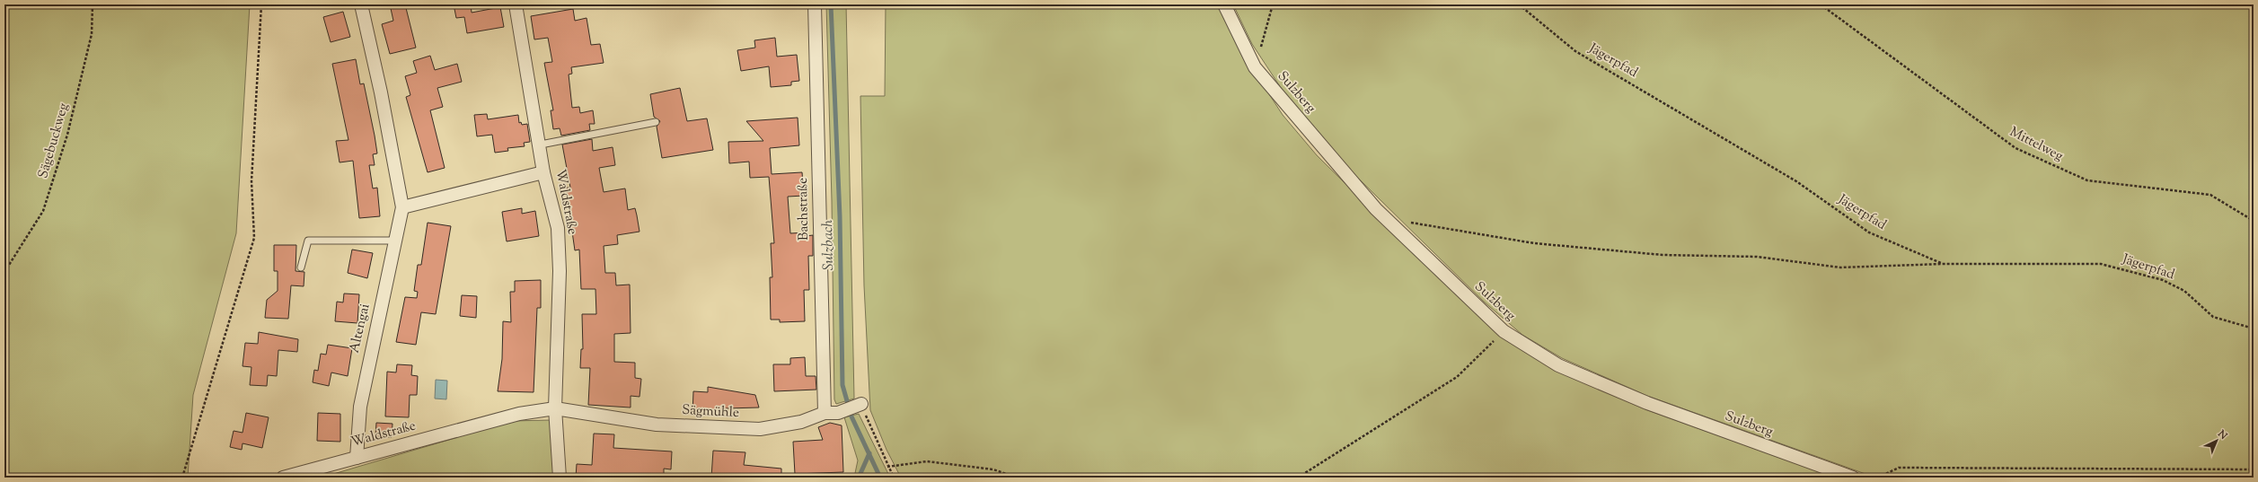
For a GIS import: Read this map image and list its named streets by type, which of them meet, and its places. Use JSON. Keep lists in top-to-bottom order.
{
  "streets": {
    "street": [
      "Sulzberg",
      "Waldstraße",
      "Bachstraße",
      "Altengai",
      "Sägmühle"
    ],
    "path": ["Jägerpfad", "Sägebuckweg", "Mittelweg"]
  },
  "crossings": [
    ["Waldstraße", "Altengai"],
    ["Waldstraße", "Sägmühle"],
    ["Bachstraße", "Sägmühle"]
  ],
  "water": ["Sulzbach"],
  "north": "top right"
}
